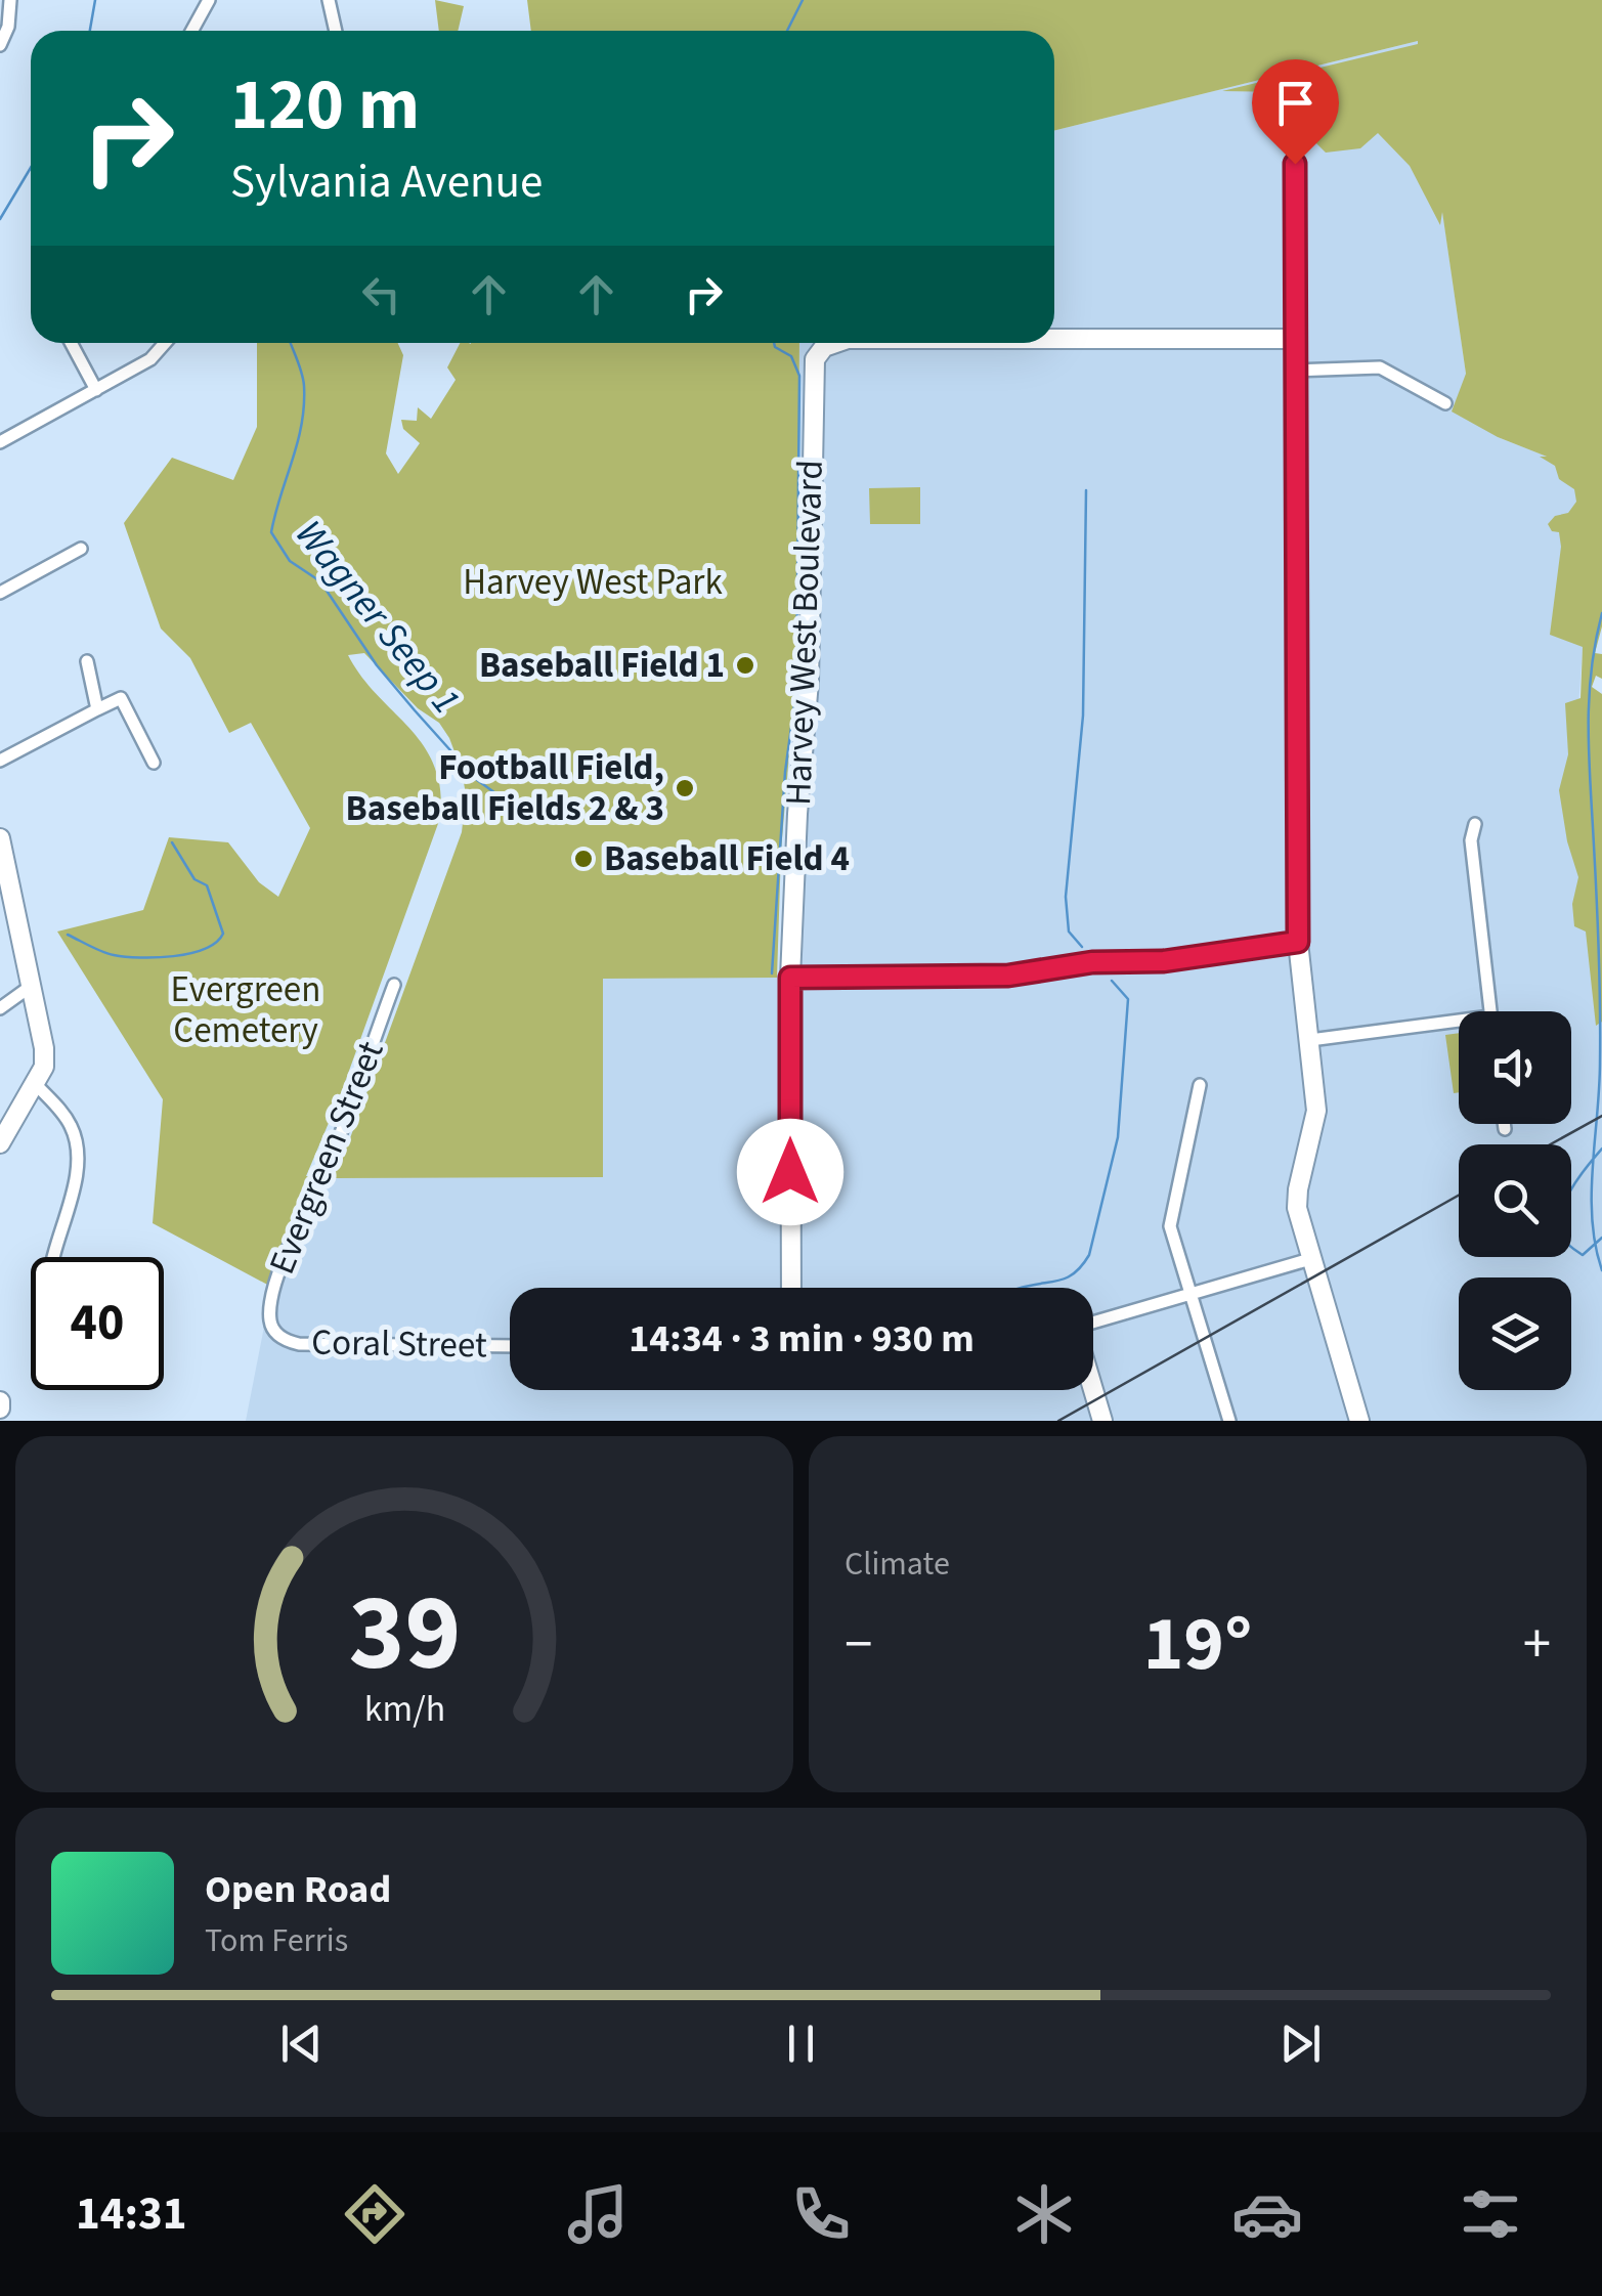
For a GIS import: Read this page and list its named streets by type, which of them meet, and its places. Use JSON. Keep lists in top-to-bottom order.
{
  "streets": {
    "street": ["Harvey West Boulevard", "Evergreen Street", "Coral Street"]
  },
  "crossings": [
    ["Evergreen Street", "Coral Street"]
  ],
  "water": ["Wagner Seep 1"],
  "parks": ["Harvey West Park", "Evergreen Cemetery"],
  "places": ["Baseball Field 1", "Football Field, Baseball Fields 2 & 3", "Baseball Field 4"],
  "page": {
    "turn": ["120 m", "Sylvania Avenue"],
    "limit": "40",
    "trip": "14:34 · 3 min · 930 m",
    "tile": "Climate",
    "heat": ["−", "19°", "+"],
    "song": ["Open Road", "Tom Ferris"],
    "tabs": "14:31",
    "gauge": ["39", "km/h"]
  }
}
